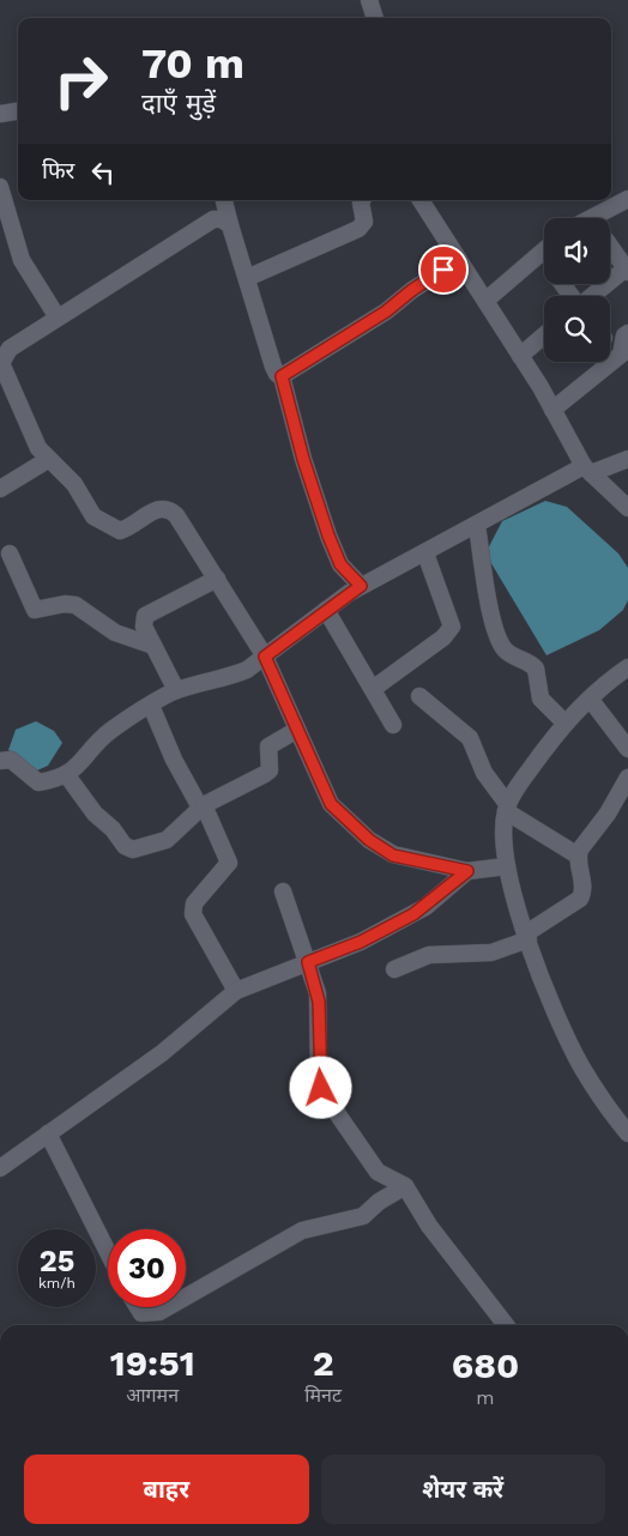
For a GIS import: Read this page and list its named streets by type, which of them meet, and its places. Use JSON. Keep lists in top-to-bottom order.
{
  "page": {
    "turn": ["70 m", "दाएँ मुड़ें"],
    "then": "फिर",
    "speed": "25 km/h",
    "limit": "30",
    "eta": [
      "19:51",
      "आगमन",
      "2",
      "मिनट",
      "680",
      "m"
    ],
    "buttons": ["बाहर", "शेयर करें"]
  }
}
